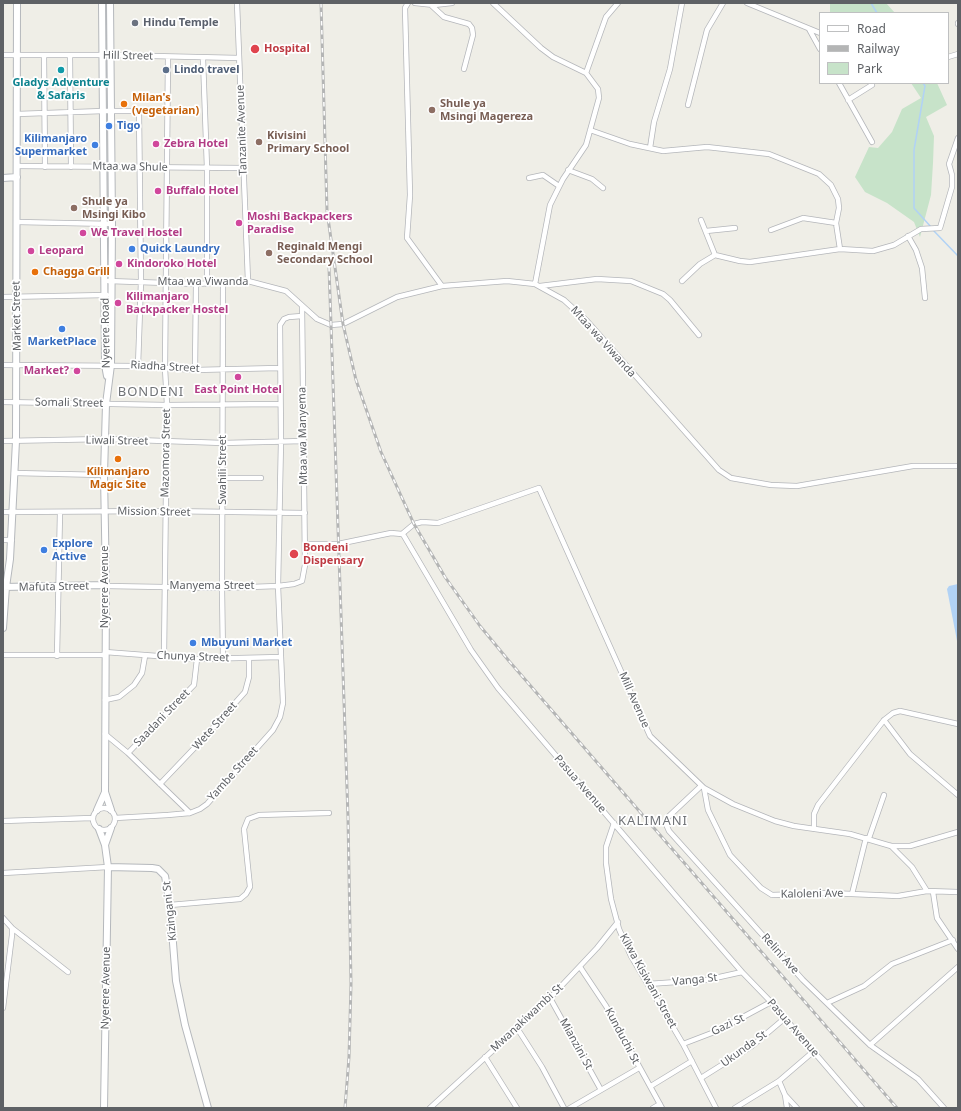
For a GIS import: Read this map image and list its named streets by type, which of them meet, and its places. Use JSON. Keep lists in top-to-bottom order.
{
  "streets": {
    "street": [
      "Hill Street",
      "Tanzanite Avenue",
      "Mtaa wa Shule",
      "Mtaa wa Viwanda",
      "Market Street",
      "Nyerere Road",
      "Riadha Street",
      "Somali Street",
      "Mtaa wa Manyema",
      "Liwali Street",
      "Mazomora Street",
      "Swahili Street",
      "Mission Street",
      "Manyema Street",
      "Mafuta Street",
      "Nyerere Avenue",
      "Chunya Street",
      "Mill Avenue",
      "Saadani Street",
      "Wete Street",
      "Yambe Street",
      "Pasua Avenue",
      "Kaloleni Ave",
      "Kizingani St",
      "Relini Ave",
      "Vanga St",
      "Kilwa Kisiwani Street",
      "Mwanakiwambi St",
      "Gazi St",
      "Kunduchi St",
      "Mianzini St",
      "Ukunda St"
    ]
  },
  "crossings": [
    ["Hill Street", "Tanzanite Avenue"],
    ["Hill Street", "Market Street"],
    ["Hill Street", "Nyerere Road"],
    ["Hill Street", "Mazomora Street"],
    ["Tanzanite Avenue", "Mtaa wa Shule"],
    ["Tanzanite Avenue", "Mtaa wa Viwanda"],
    ["Mtaa wa Shule", "Market Street"],
    ["Mtaa wa Shule", "Nyerere Road"],
    ["Mtaa wa Shule", "Mazomora Street"],
    ["Mtaa wa Viwanda", "Nyerere Road"],
    ["Mtaa wa Viwanda", "Mtaa wa Manyema"],
    ["Mtaa wa Viwanda", "Mazomora Street"],
    ["Mtaa wa Viwanda", "Swahili Street"],
    ["Market Street", "Riadha Street"],
    ["Market Street", "Somali Street"],
    ["Market Street", "Liwali Street"],
    ["Market Street", "Mission Street"],
    ["Market Street", "Mafuta Street"],
    ["Nyerere Road", "Riadha Street"],
    ["Nyerere Road", "Nyerere Avenue"],
    ["Riadha Street", "Mazomora Street"],
    ["Riadha Street", "Swahili Street"],
    ["Riadha Street", "Yambe Street"],
    ["Somali Street", "Mazomora Street"],
    ["Somali Street", "Swahili Street"],
    ["Somali Street", "Nyerere Avenue"],
    ["Somali Street", "Yambe Street"],
    ["Mtaa wa Manyema", "Liwali Street"],
    ["Mtaa wa Manyema", "Mission Street"],
    ["Mtaa wa Manyema", "Manyema Street"],
    ["Mtaa wa Manyema", "Yambe Street"],
    ["Liwali Street", "Mazomora Street"],
    ["Liwali Street", "Swahili Street"],
    ["Liwali Street", "Nyerere Avenue"],
    ["Liwali Street", "Yambe Street"],
    ["Mazomora Street", "Mission Street"],
    ["Mazomora Street", "Manyema Street"],
    ["Mazomora Street", "Chunya Street"],
    ["Swahili Street", "Mission Street"],
    ["Swahili Street", "Manyema Street"],
    ["Swahili Street", "Chunya Street"],
    ["Mission Street", "Nyerere Avenue"],
    ["Mission Street", "Yambe Street"],
    ["Manyema Street", "Mafuta Street"],
    ["Manyema Street", "Nyerere Avenue"],
    ["Manyema Street", "Yambe Street"],
    ["Mafuta Street", "Nyerere Avenue"],
    ["Nyerere Avenue", "Chunya Street"],
    ["Nyerere Avenue", "Kizingani St"],
    ["Chunya Street", "Saadani Street"],
    ["Chunya Street", "Wete Street"],
    ["Chunya Street", "Yambe Street"],
    ["Mill Avenue", "Pasua Avenue"],
    ["Mill Avenue", "Kaloleni Ave"],
    ["Mill Avenue", "Relini Ave"],
    ["Pasua Avenue", "Vanga St"],
    ["Pasua Avenue", "Kilwa Kisiwani Street"],
    ["Pasua Avenue", "Gazi St"],
    ["Pasua Avenue", "Ukunda St"],
    ["Kaloleni Ave", "Relini Ave"],
    ["Vanga St", "Kilwa Kisiwani Street"],
    ["Kilwa Kisiwani Street", "Mwanakiwambi St"],
    ["Kilwa Kisiwani Street", "Gazi St"],
    ["Kilwa Kisiwani Street", "Ukunda St"],
    ["Mwanakiwambi St", "Kunduchi St"],
    ["Mwanakiwambi St", "Mianzini St"]
  ],
  "districts": ["BONDENI", "KALIMANI"],
  "places": [
    "Hindu Temple",
    "Hospital",
    "Gladys Adventure & Safaris",
    "Lindo travel",
    "Milan's (vegetarian)",
    "Shule ya Msingi Magereza",
    "Tigo",
    "Kivisini Primary School",
    "Zebra Hotel",
    "Kilimanjaro Supermarket",
    "Buffalo Hotel",
    "Shule ya Msingi Kibo",
    "Moshi Backpackers Paradise",
    "We Travel Hostel",
    "Quick Laundry",
    "Leopard",
    "Reginald Mengi Secondary School",
    "Kindoroko Hotel",
    "Chagga Grill",
    "Kilimanjaro Backpacker Hostel",
    "MarketPlace",
    "Market?",
    "East Point Hotel",
    "Kilimanjaro Magic Site",
    "Explore Active",
    "Bondeni Dispensary",
    "Mbuyuni Market"
  ],
  "legend": ["Road", "Railway", "Park"]
}
